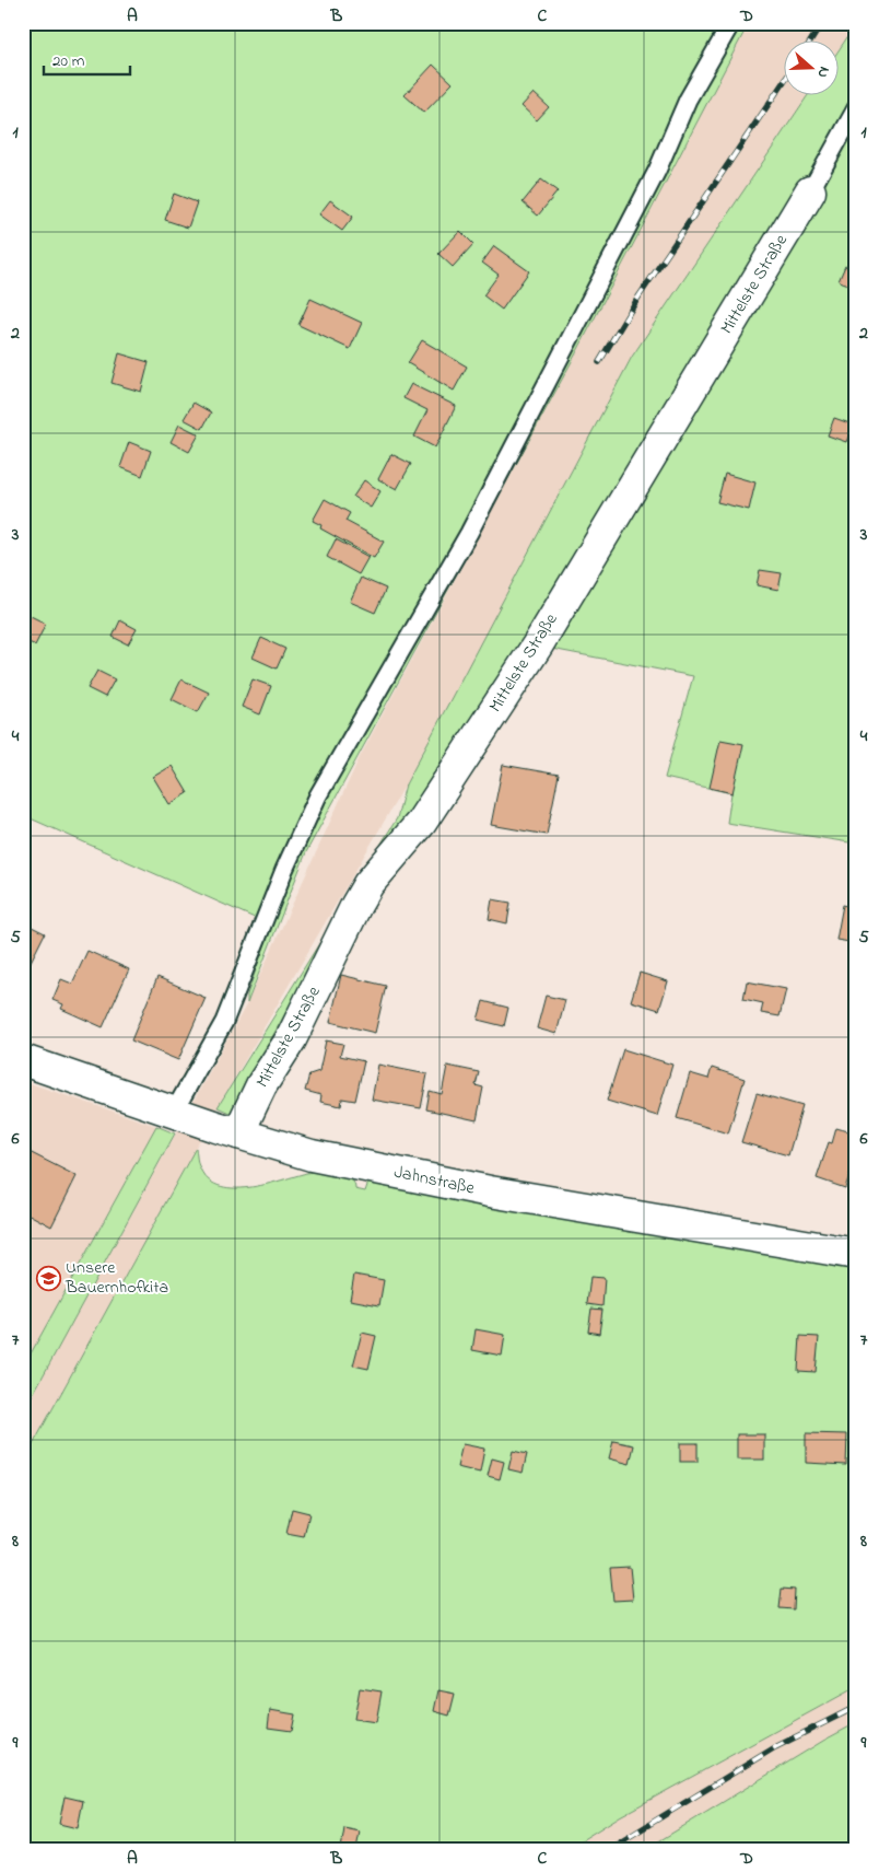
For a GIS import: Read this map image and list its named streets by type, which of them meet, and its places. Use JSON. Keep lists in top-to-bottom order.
{
  "streets": {
    "street": ["Mittelste Straße", "Jahnstraße"]
  },
  "crossings": [
    ["Mittelste Straße", "Jahnstraße"]
  ],
  "places": {
    "school or university": ["Unsere Bauernhofkita"]
  },
  "scale_bar": "20 m",
  "north": "right",
  "grid": {
    "columns": [
      "A",
      "B",
      "C",
      "D"
    ],
    "rows": [
      "1",
      "2",
      "3",
      "4",
      "5",
      "6",
      "7",
      "8",
      "9"
    ]
  }
}
